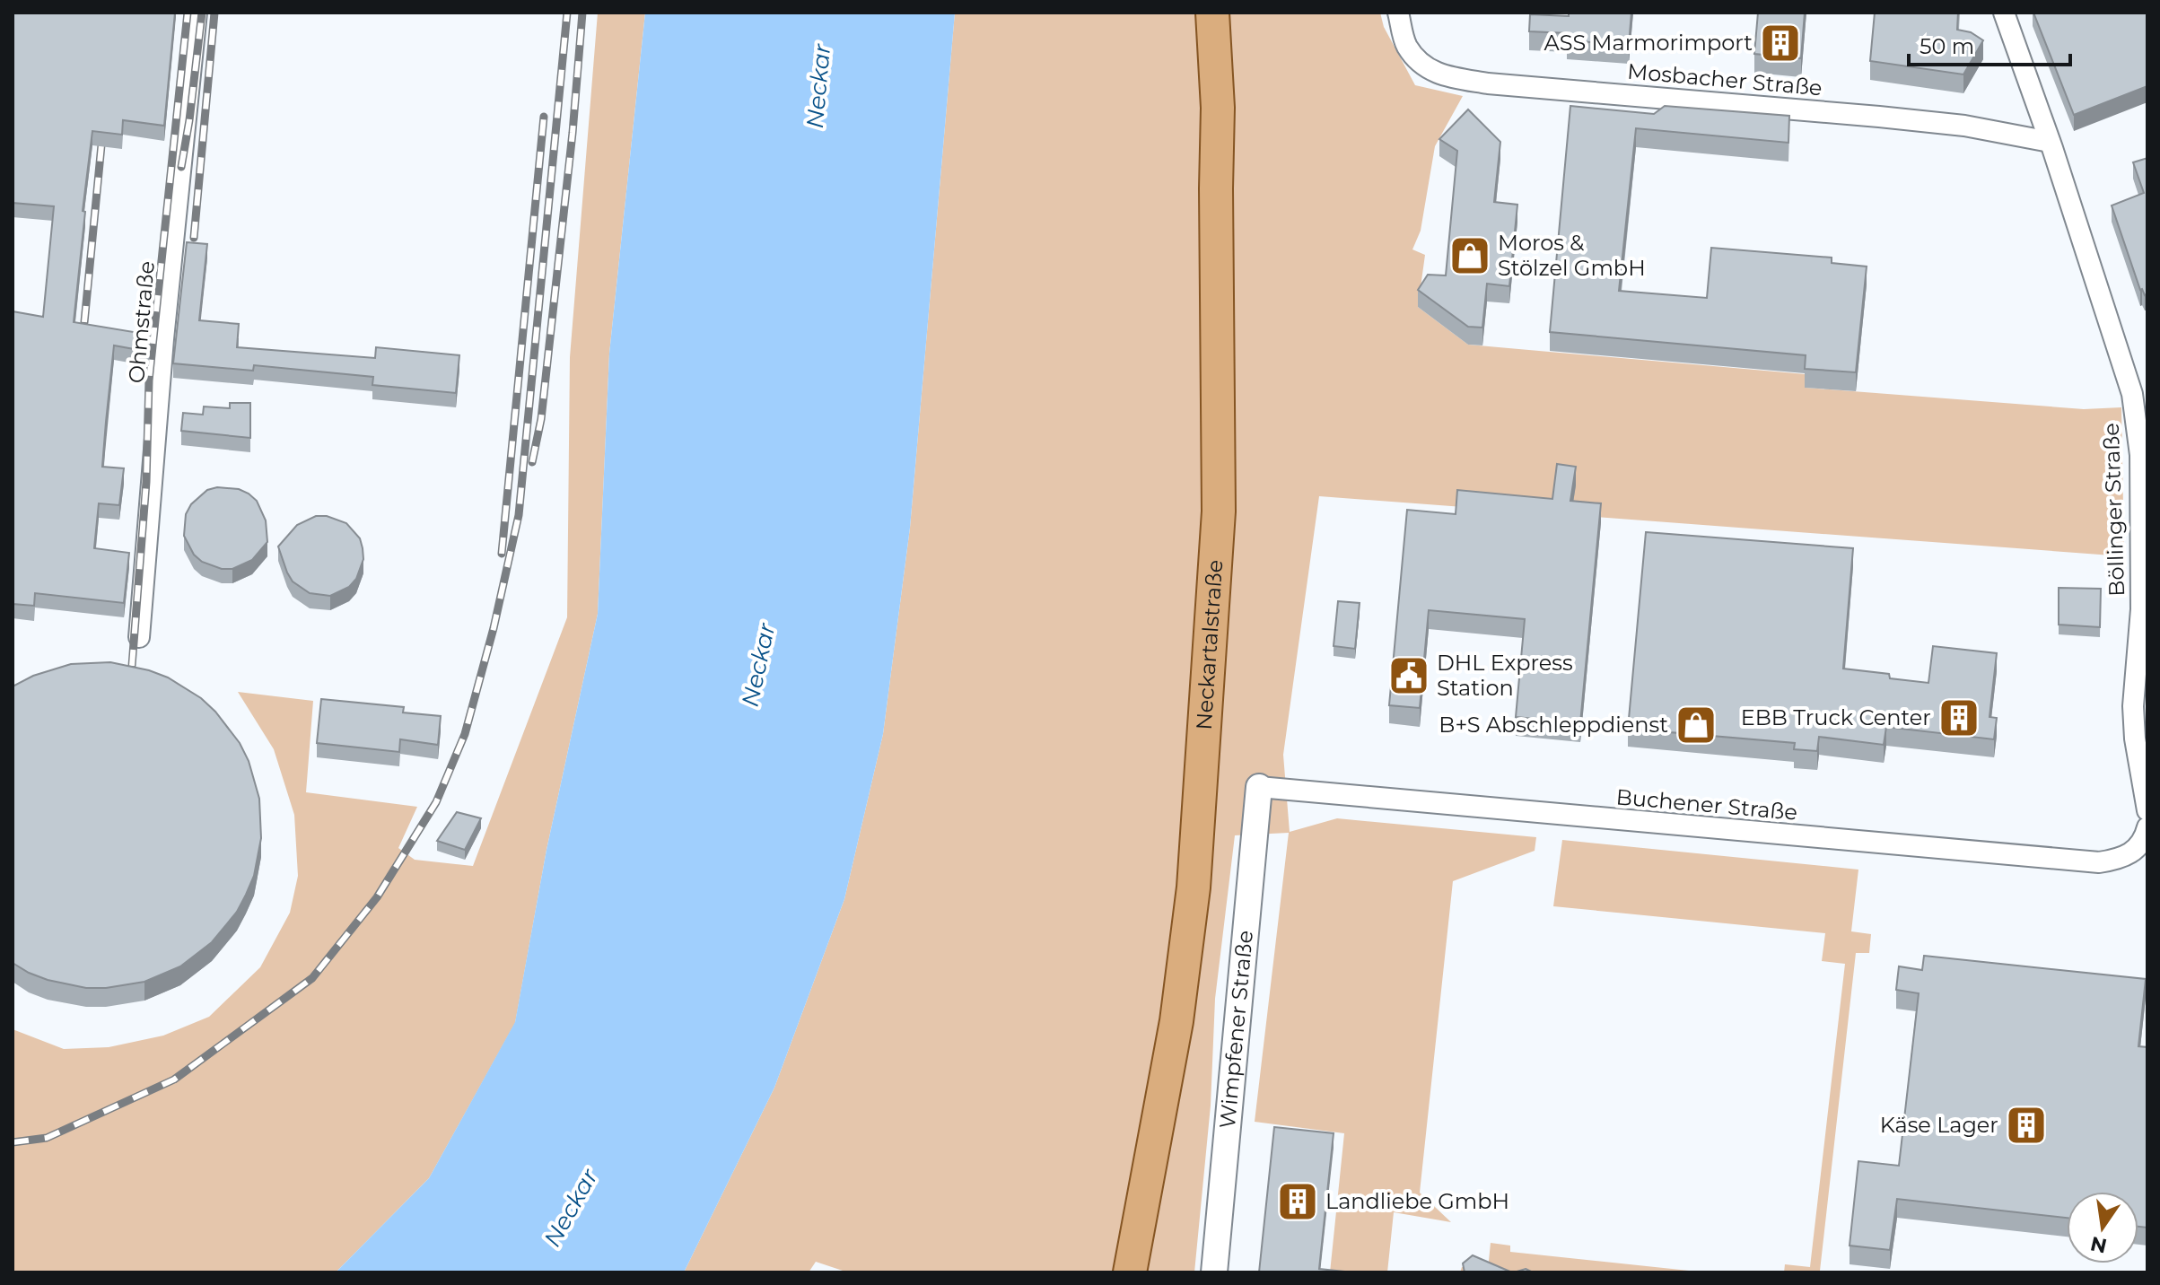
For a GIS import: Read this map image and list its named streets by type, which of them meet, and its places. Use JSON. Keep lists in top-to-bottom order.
{
  "streets": {
    "main road": ["Neckartalstraße"],
    "street": [
      "Mosbacher Straße",
      "Ohmstraße",
      "Böllinger Straße",
      "Buchener Straße",
      "Wimpfener Straße"
    ]
  },
  "crossings": [
    ["Mosbacher Straße", "Böllinger Straße"],
    ["Buchener Straße", "Wimpfener Straße"]
  ],
  "water": ["Neckar"],
  "places": {
    "building": [
      "ASS Marmorimport",
      "EBB Truck Center",
      "Käse Lager",
      "Landliebe GmbH"
    ],
    "shop": ["Moros & Stölzel GmbH", "B+S Abschleppdienst"],
    "public building": ["DHL Express Station"]
  },
  "scale_bar": "50 m",
  "north": "bottom"
}
